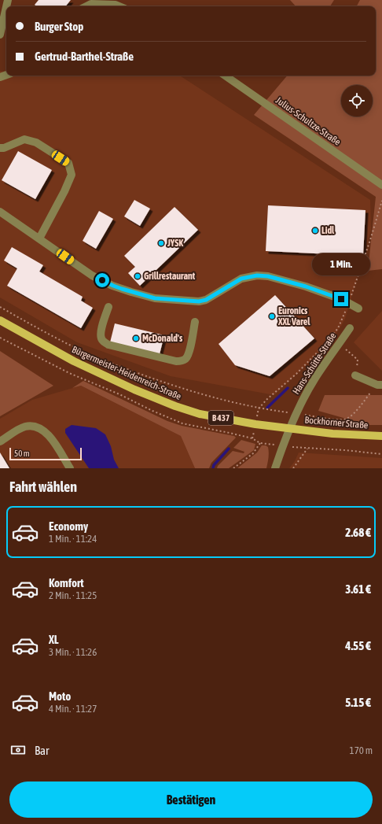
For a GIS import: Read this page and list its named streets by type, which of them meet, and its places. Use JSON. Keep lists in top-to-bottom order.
{
  "streets": {
    "main road": ["Bürgermeister-Heidenreich-Straße", "B 437", "Bockhorner Straße"],
    "street": ["Julius-Schultze-Straße", "Hans-Schütte-Straße"]
  },
  "crossings": [
    ["Hans-Schütte-Straße", "Bürgermeister-Heidenreich-Straße"],
    ["Hans-Schütte-Straße", "Bockhorner Straße"],
    ["Bürgermeister-Heidenreich-Straße", "Bockhorner Straße"]
  ],
  "places": [
    "Lidl",
    "JYSK",
    "Grillrestaurant",
    "Euronics XXL Varel",
    "McDonald's"
  ],
  "scale_bar": "50 m",
  "page": {
    "banner": ["Burger Stop", "Gertrud-Barthel-Straße"],
    "bubble": "1 Min.",
    "scale": "50 m",
    "heading": "Fahrt wählen",
    "list": [
      {
        "name": "Economy",
        "note": "1 Min. · 11:24",
        "value": "2.68 €"
      },
      {
        "name": "Komfort",
        "note": "2 Min. · 11:25",
        "value": "3.61 €"
      },
      {
        "name": "XL",
        "note": "3 Min. · 11:26",
        "value": "4.55 €"
      },
      {
        "name": "Moto",
        "note": "4 Min. · 11:27",
        "value": "5.15 €"
      }
    ],
    "pay": ["Bar", "170 m"],
    "buttons": "Bestätigen"
  }
}
